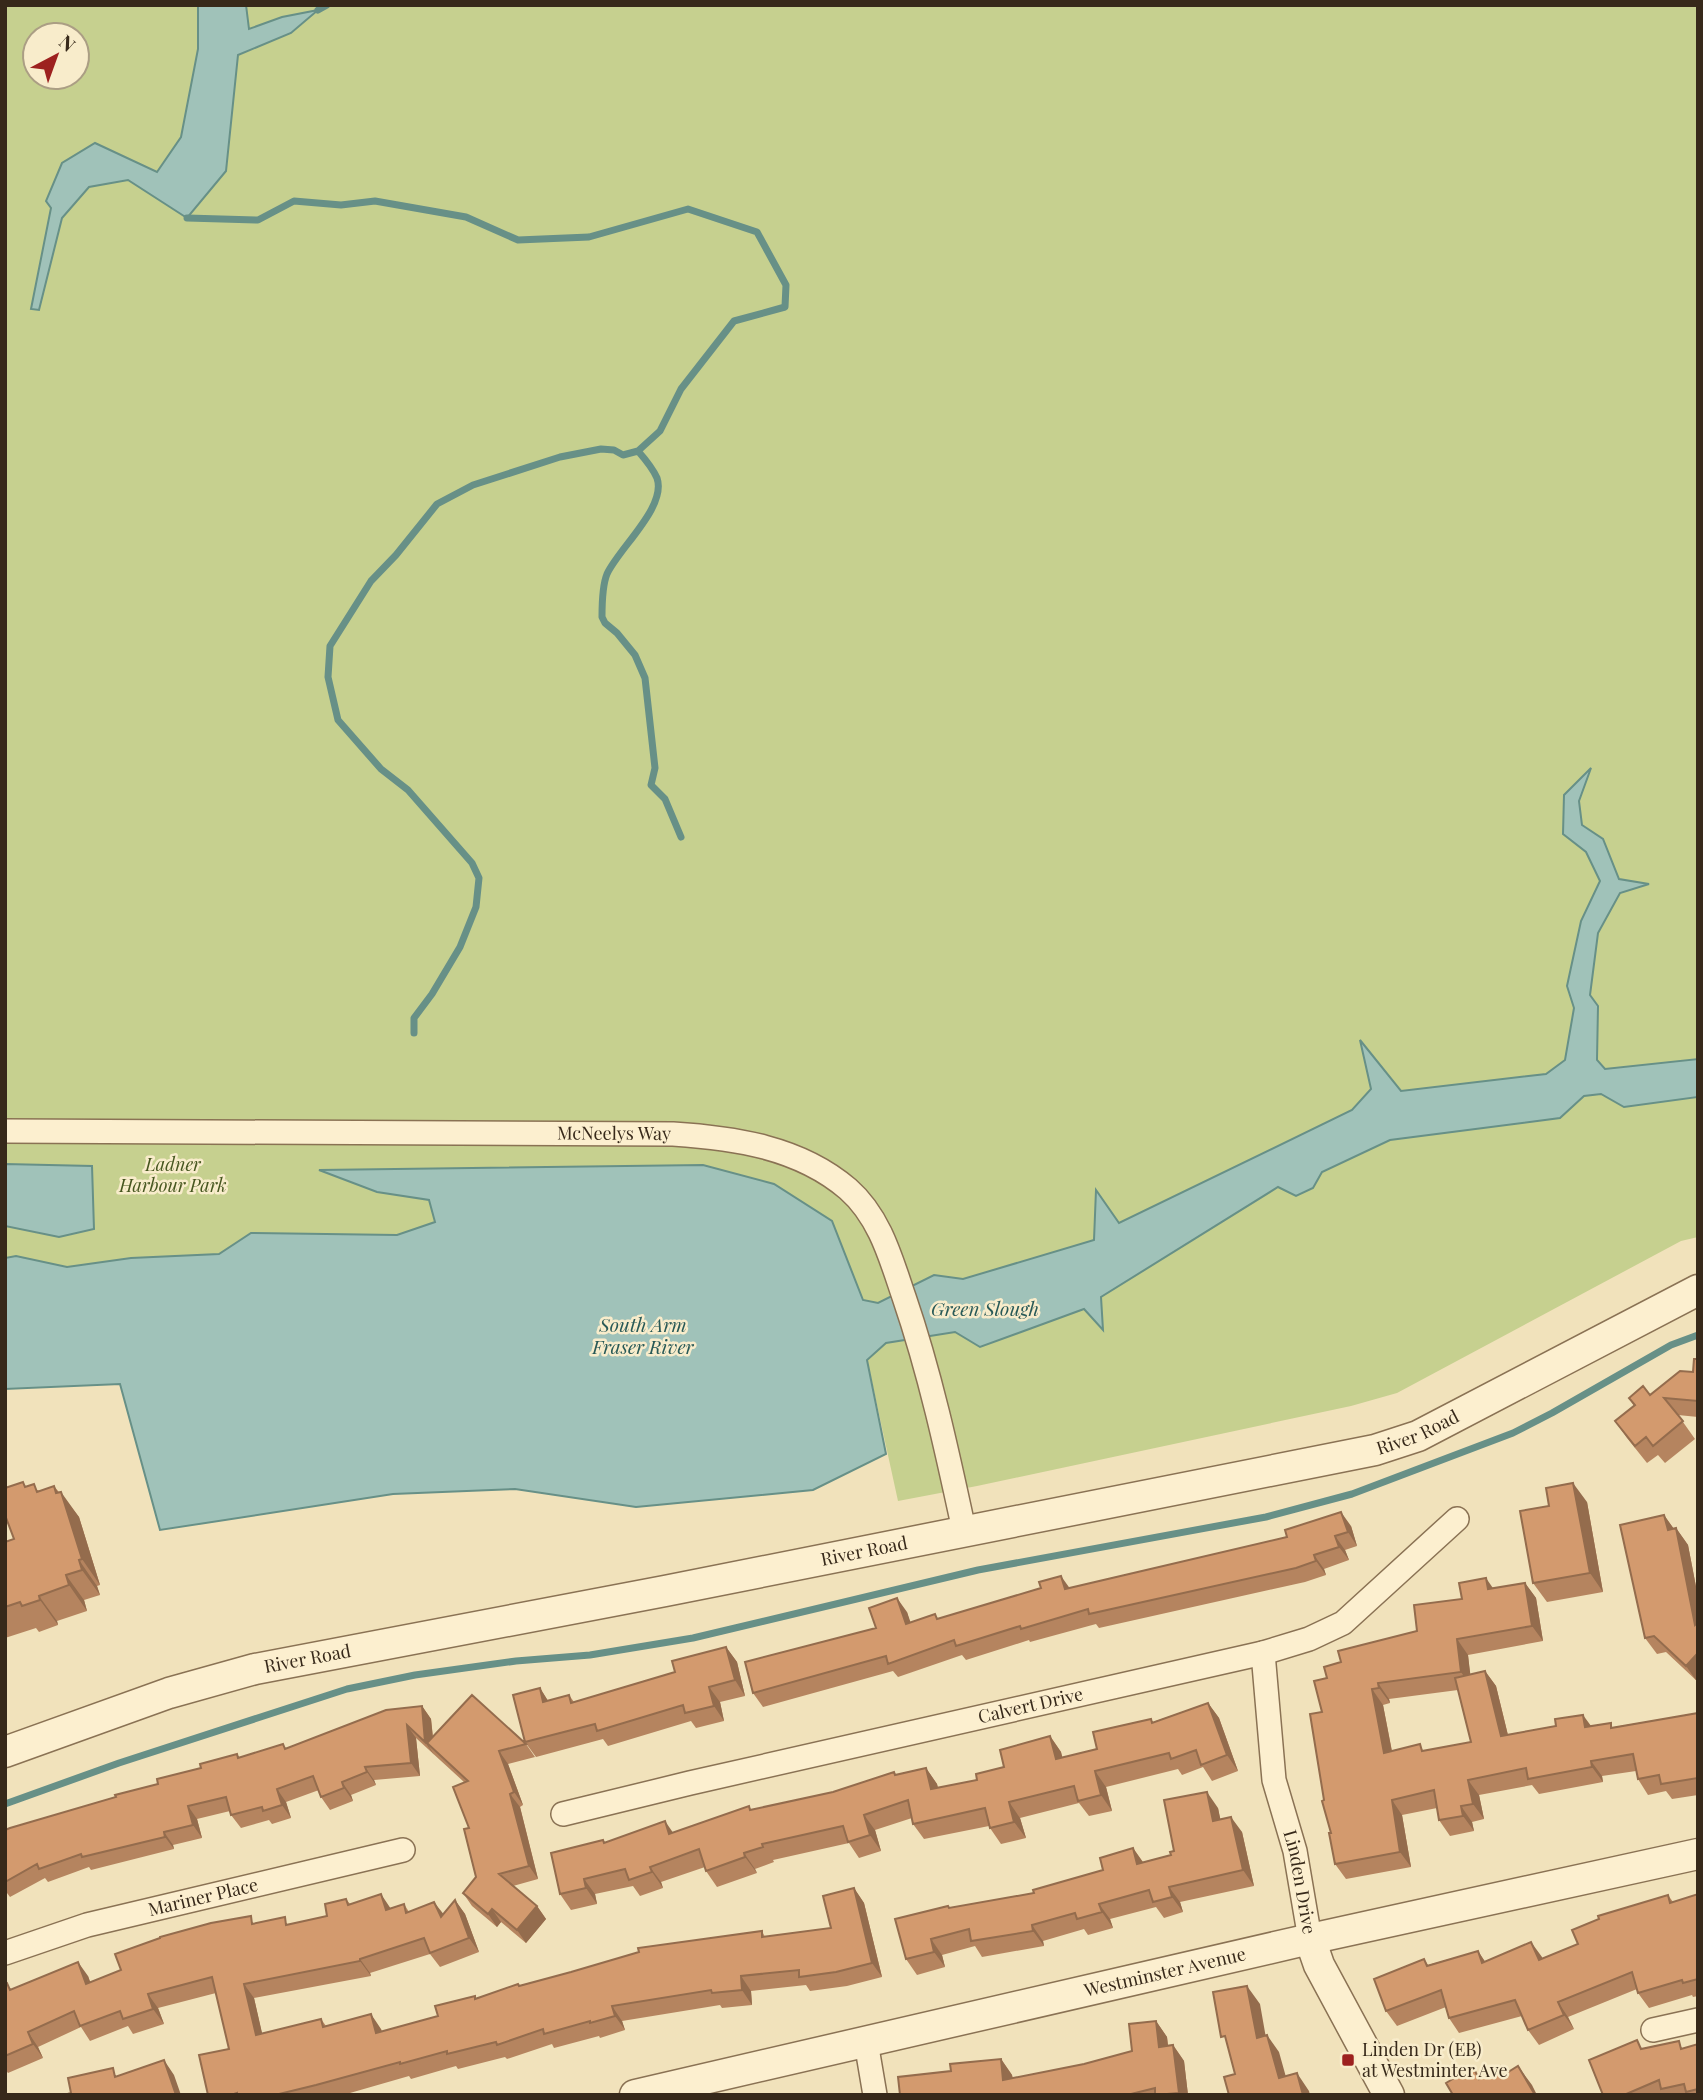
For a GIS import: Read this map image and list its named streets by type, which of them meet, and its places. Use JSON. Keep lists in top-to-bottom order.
{
  "streets": {
    "street": [
      "McNeelys Way",
      "River Road",
      "Calvert Drive",
      "Linden Drive",
      "Mariner Place",
      "Westminster Avenue"
    ]
  },
  "crossings": [
    ["McNeelys Way", "River Road"],
    ["Calvert Drive", "Linden Drive"],
    ["Linden Drive", "Westminster Avenue"]
  ],
  "water": ["Green Slough", "South Arm Fraser River"],
  "parks": ["Ladner Harbour Park"],
  "places": {
    "transit": ["Linden Dr (EB) at Westminter Ave"]
  },
  "north": "top right"
}
